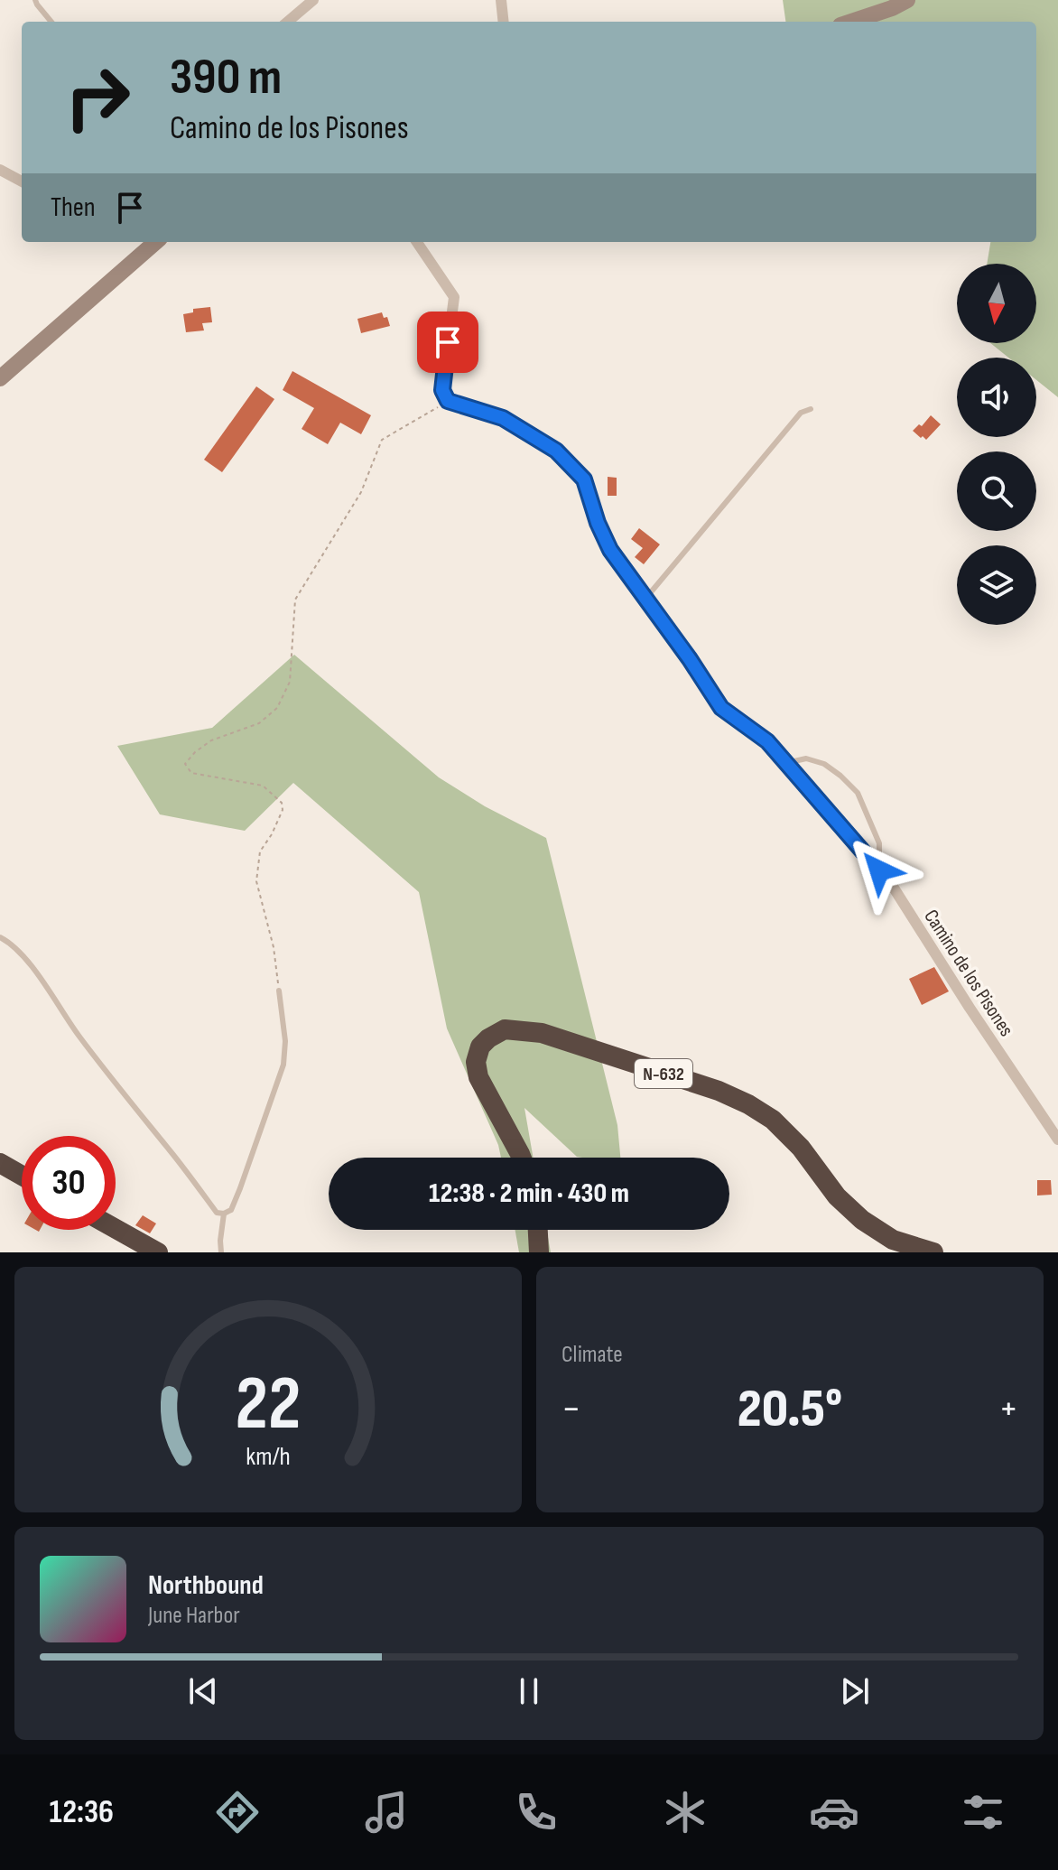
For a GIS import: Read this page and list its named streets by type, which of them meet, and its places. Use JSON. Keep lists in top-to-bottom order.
{
  "streets": {
    "highway": ["N-632"],
    "street": ["Camino de los Pisones"]
  },
  "north": "bottom",
  "page": {
    "turn": ["390 m", "Camino de los Pisones"],
    "then": "Then",
    "limit": "30",
    "trip": "12:38 · 2 min · 430 m",
    "tile": "Climate",
    "heat": ["−", "20.5°", "+"],
    "song": ["Northbound", "June Harbor"],
    "tabs": "12:36",
    "gauge": ["22", "km/h"]
  }
}
